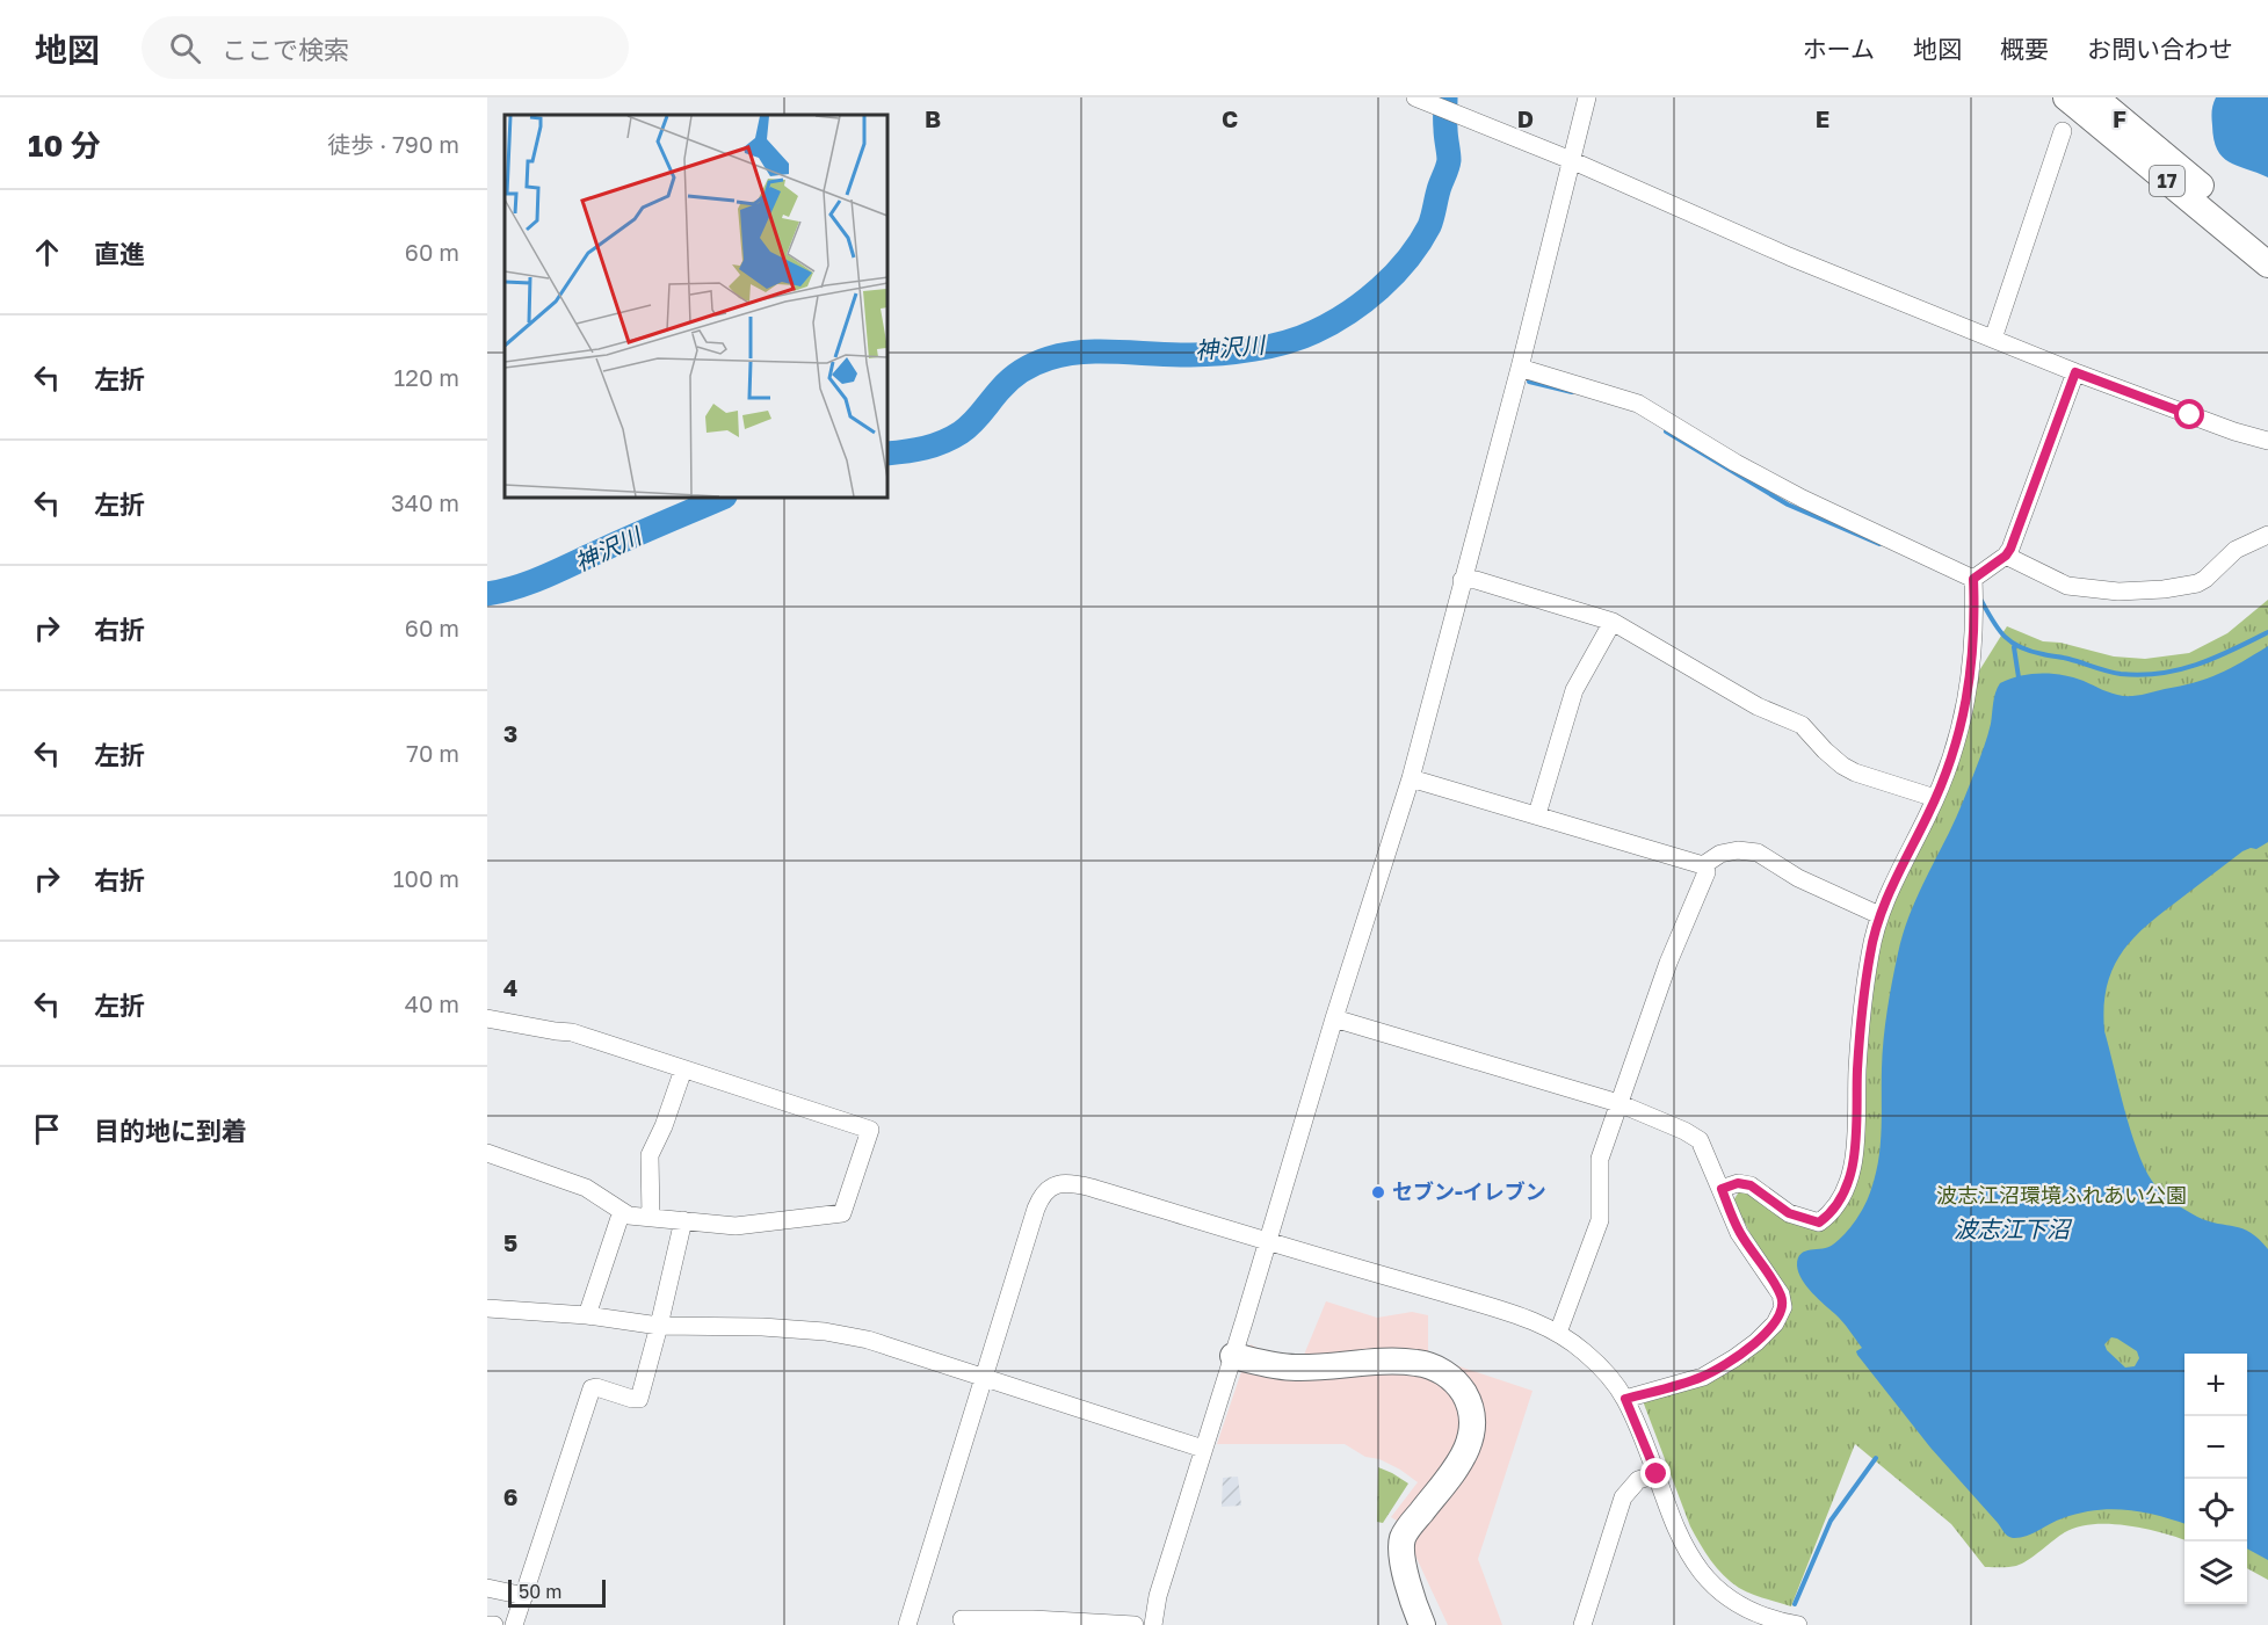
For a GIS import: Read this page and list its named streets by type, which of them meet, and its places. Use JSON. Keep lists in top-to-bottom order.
{
  "streets": {
    "highway": ["17"]
  },
  "water": ["神沢川", "波志江下沼"],
  "parks": ["波志江沼環境ふれあい公園"],
  "places": ["セブン-イレブン"],
  "scale_bar": "50 m",
  "page": {
    "header": "地図",
    "search": "ここで検索",
    "nav": [
      "ホーム",
      "地図",
      "概要",
      "お問い合わせ"
    ],
    "heading": ["10 分", "徒歩 · 790 m"],
    "list": [
      ["直進", "60 m"],
      ["左折", "120 m"],
      ["左折", "340 m"],
      ["右折", "60 m"],
      ["左折", "70 m"],
      ["右折", "100 m"],
      ["左折", "40 m"],
      "目的地に到着"
    ],
    "map_buttons": ["+", "−"],
    "scale": "50 m"
  },
  "grid": {
    "columns": [
      "B",
      "C",
      "D",
      "E",
      "F"
    ],
    "rows": [
      "3",
      "4",
      "5",
      "6"
    ]
  }
}
